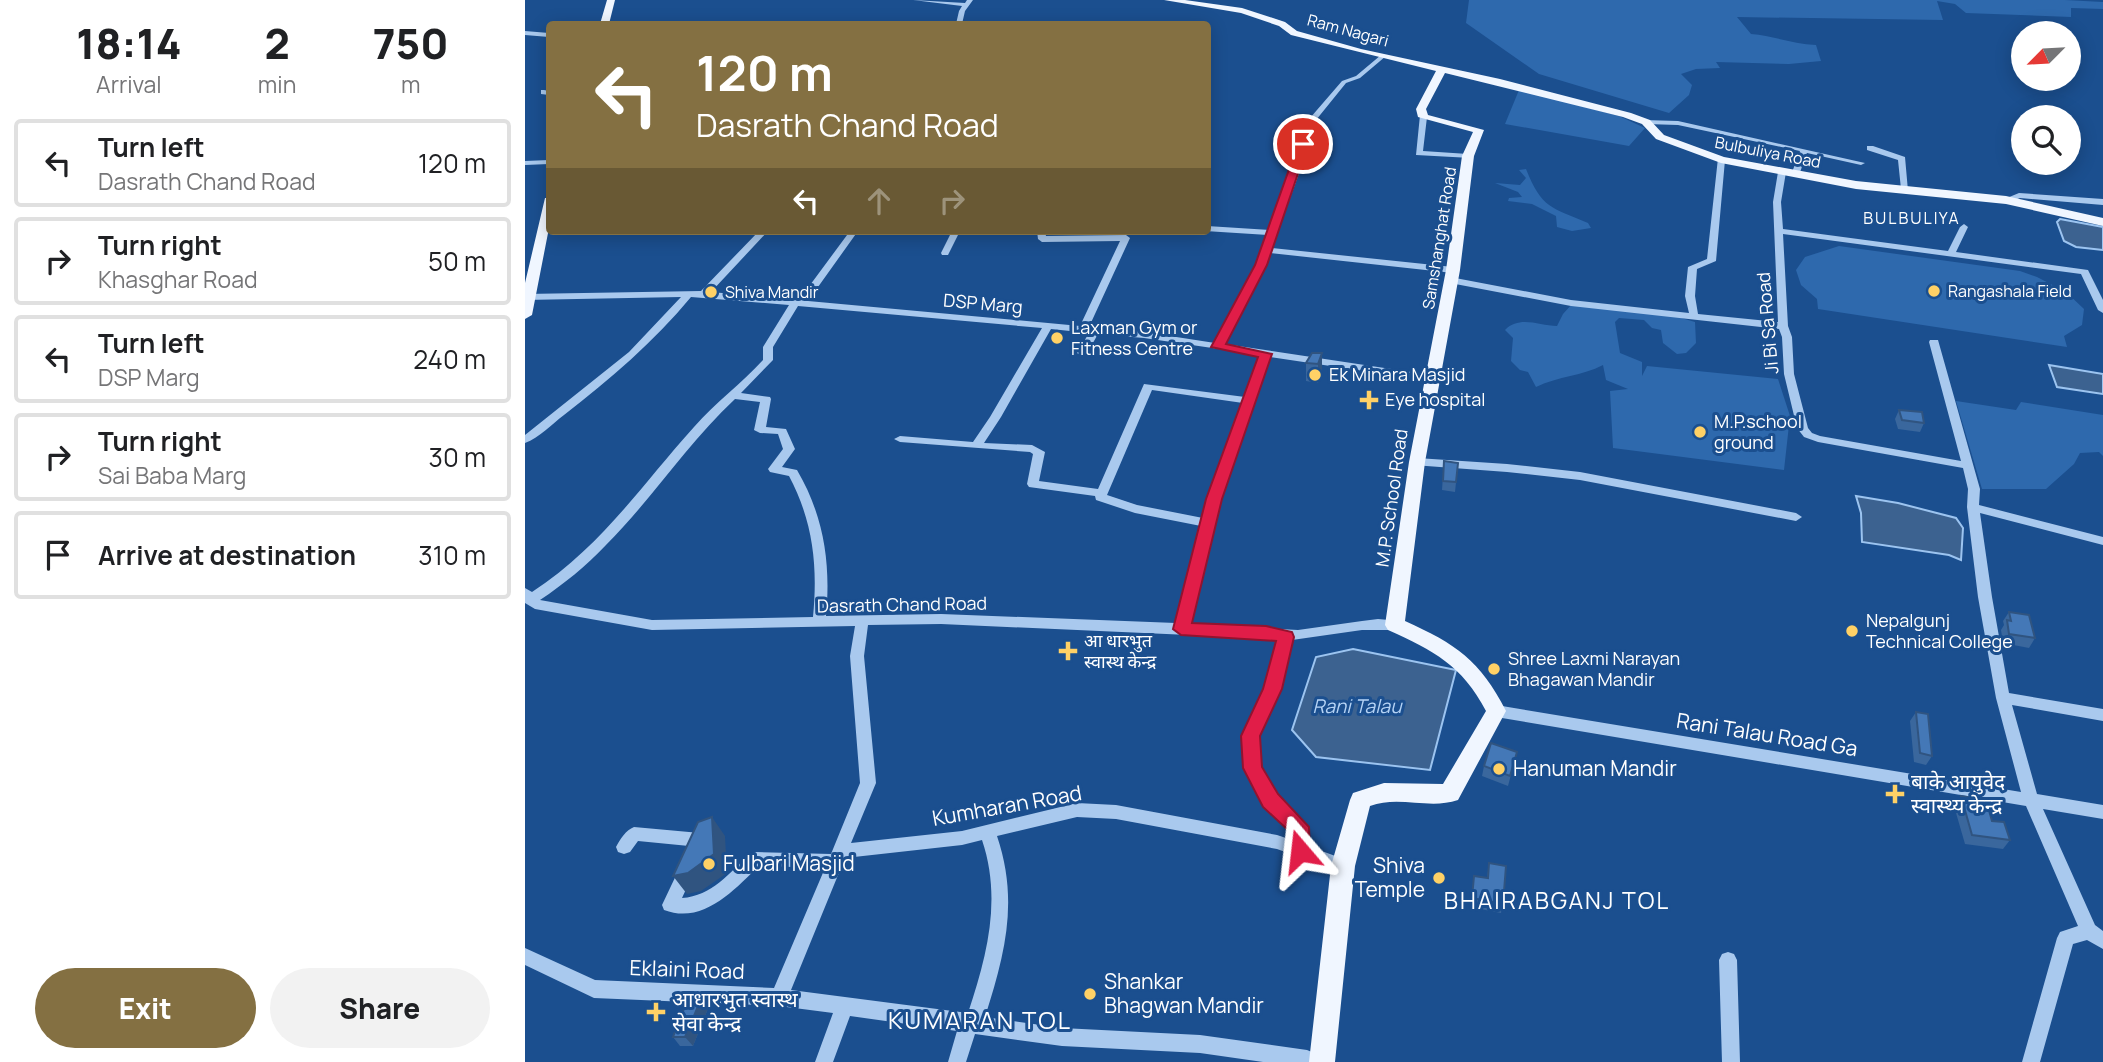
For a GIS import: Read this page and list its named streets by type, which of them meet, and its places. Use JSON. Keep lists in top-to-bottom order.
{
  "streets": {
    "main road": [
      "Ram Nagari",
      "Bulbuliya Road",
      "Samshanghat Road",
      "M.P. School Road"
    ],
    "street": [
      "DSP Marg",
      "Ji Bi Sa Road",
      "Dasrath Chand Road",
      "Rani Talau Road Ga",
      "Kumharan Road",
      "Eklaini Road"
    ]
  },
  "crossings": [
    ["Ram Nagari", "Bulbuliya Road"],
    ["Bulbuliya Road", "Ji Bi Sa Road"],
    ["Samshanghat Road", "DSP Marg"],
    ["Samshanghat Road", "M.P. School Road"],
    ["DSP Marg", "M.P. School Road"],
    ["M.P. School Road", "Dasrath Chand Road"]
  ],
  "districts": ["BULBULIYA", "BHAIRABGANJ TOL", "KUMARAN TOL"],
  "water": ["Rani Talau"],
  "places": {
    "other": [
      "Rangashala Field",
      "Shiva Mandir",
      "Laxman Gym or Fitness Centre",
      "Ek Minara Masjid",
      "M.P.school ground",
      "Nepalgunj Technical College",
      "Shree Laxmi Narayan Bhagawan Mandir",
      "Hanuman Mandir",
      "Fulbari Masjid",
      "Shiva Temple",
      "Shankar Bhagwan Mandir"
    ],
    "health": [
      "Eye hospital",
      "आ धारभुत स्वास्थ केन्द्र",
      "बाके आयुवेद स्वास्थ्य केन्द्र",
      "आधारभुत स्वास्थ सेवा केन्द्र"
    ]
  },
  "north": "bottom left",
  "page": {
    "eta": [
      "18:14",
      "Arrival",
      "2",
      "min",
      "750",
      "m"
    ],
    "turn": ["120 m", "Dasrath Chand Road"],
    "list": [
      {
        "name": "Turn left",
        "note": "Dasrath Chand Road",
        "value": "120 m"
      },
      {
        "name": "Turn right",
        "note": "Khasghar Road",
        "value": "50 m"
      },
      {
        "name": "Turn left",
        "note": "DSP Marg",
        "value": "240 m"
      },
      {
        "name": "Turn right",
        "note": "Sai Baba Marg",
        "value": "30 m"
      },
      {
        "name": "Arrive at destination",
        "value": "310 m"
      }
    ],
    "buttons": ["Exit", "Share"]
  }
}
